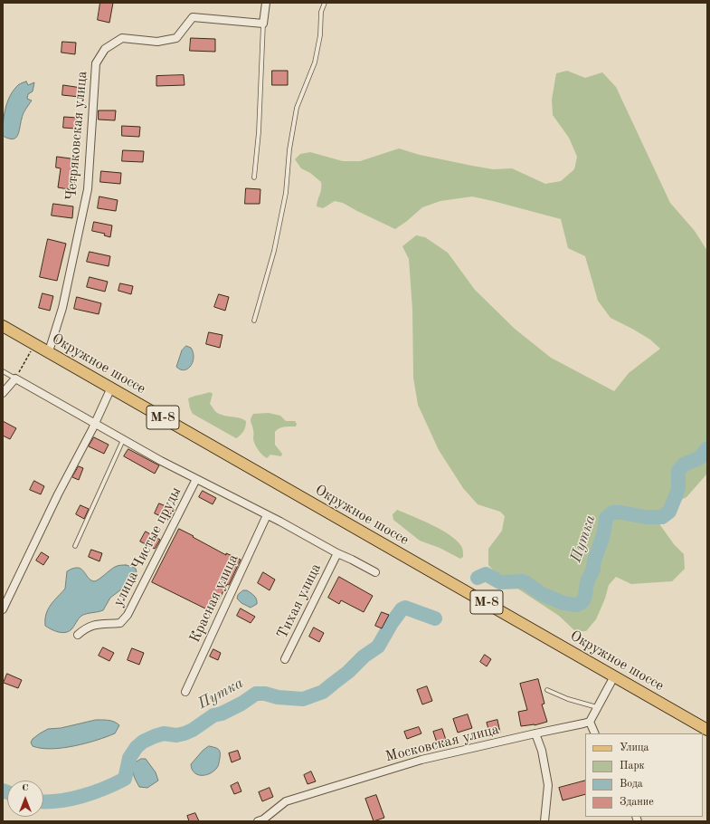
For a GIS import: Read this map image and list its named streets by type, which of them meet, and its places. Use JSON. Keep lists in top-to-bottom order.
{
  "streets": {
    "main road": ["Окружное шоссе", "М-8"],
    "street": [
      "Четряковская улица",
      "улица Чистые пруды",
      "Красная улица",
      "Тихая улица",
      "Московская улица"
    ]
  },
  "crossings": [
    ["Четряковская улица", "Окружное шоссе"]
  ],
  "water": ["Путка"],
  "legend": [
    "Улица",
    "Парк",
    "Вода",
    "Здание"
  ],
  "north": "top"
}
